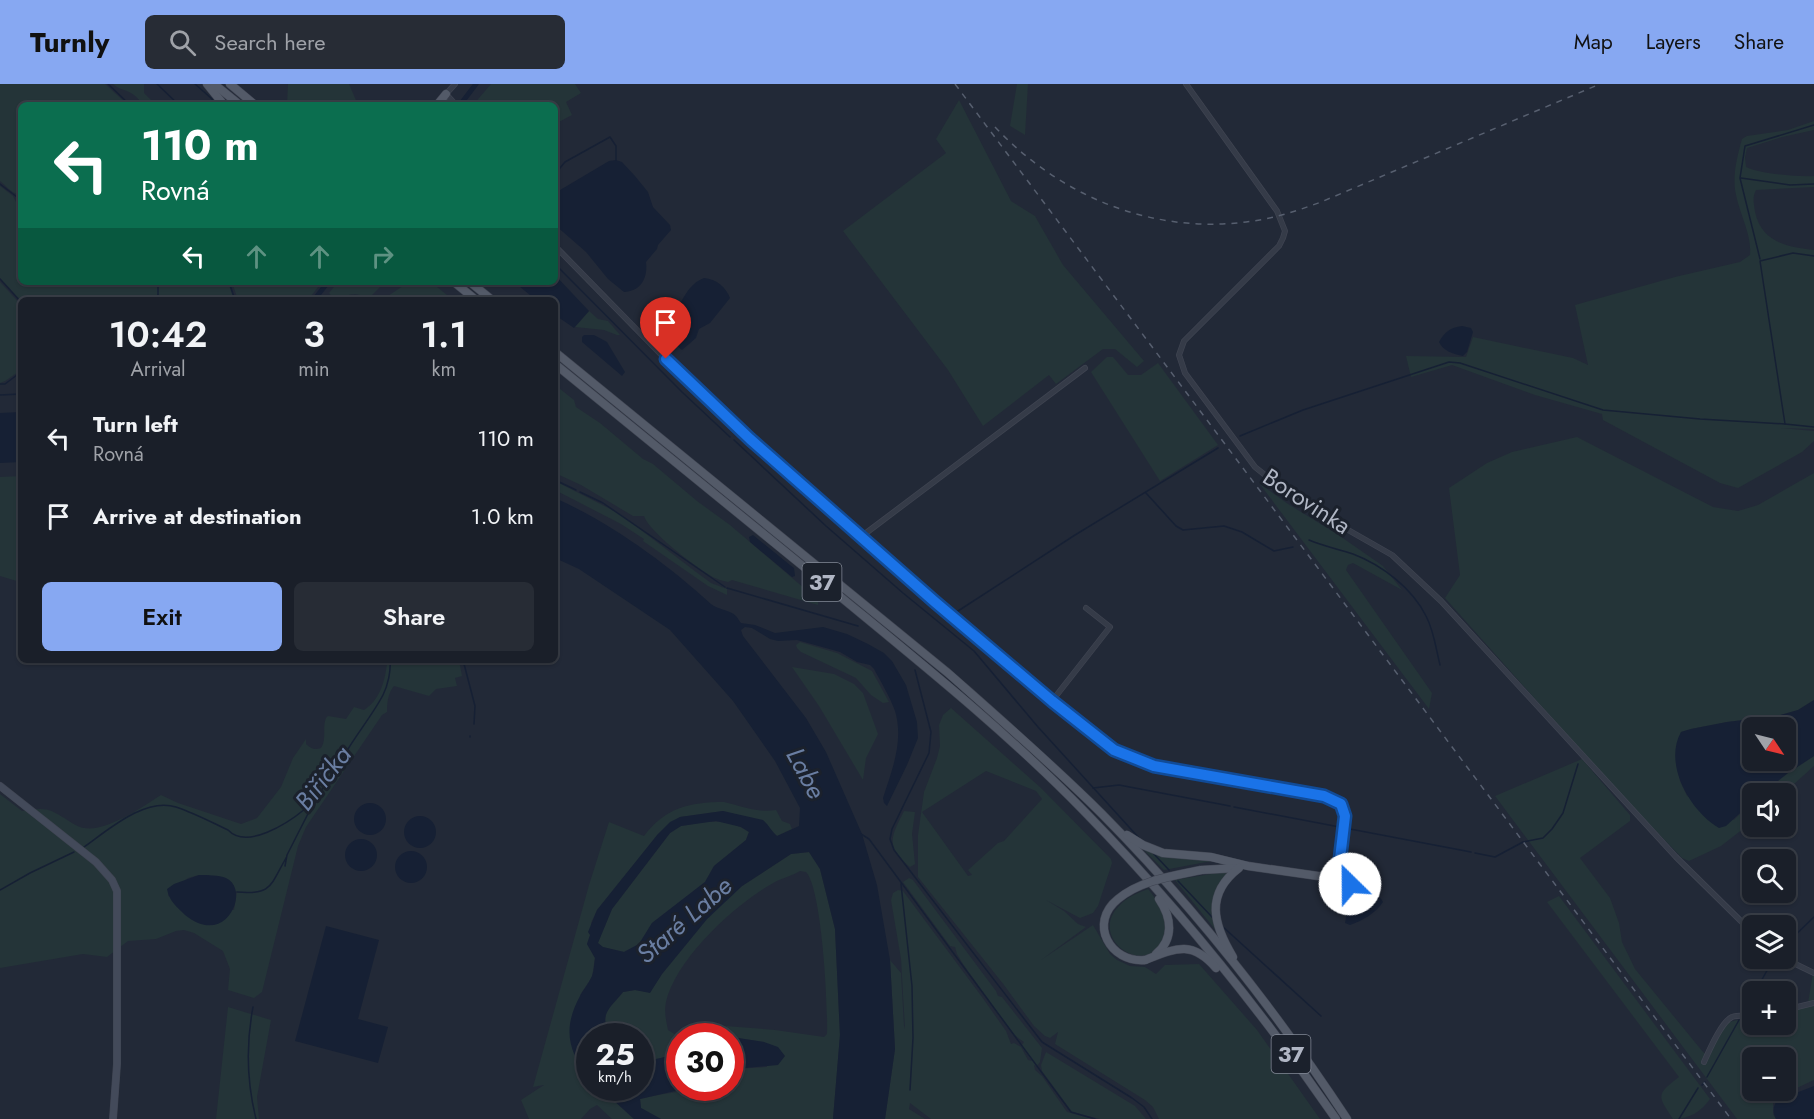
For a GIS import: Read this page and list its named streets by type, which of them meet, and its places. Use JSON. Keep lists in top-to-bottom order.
{
  "streets": {
    "main road": ["37"],
    "street": ["Borovinka"]
  },
  "water": ["Labe", "Biřička", "Staré Labe"],
  "north": "bottom right",
  "page": {
    "header": "Turnly",
    "search": "Search here",
    "nav": ["Map", "Layers", "Share"],
    "turn": ["110 m", "Rovná"],
    "eta": [
      "10:42",
      "Arrival",
      "3",
      "min",
      "1.1",
      "km"
    ],
    "list": [
      {
        "name": "Turn left",
        "note": "Rovná",
        "value": "110 m"
      },
      {
        "name": "Arrive at destination",
        "value": "1.0 km"
      }
    ],
    "buttons": ["Exit", "Share"],
    "map_buttons": ["+", "−"],
    "speed": "25 km/h",
    "limit": "30"
  }
}
